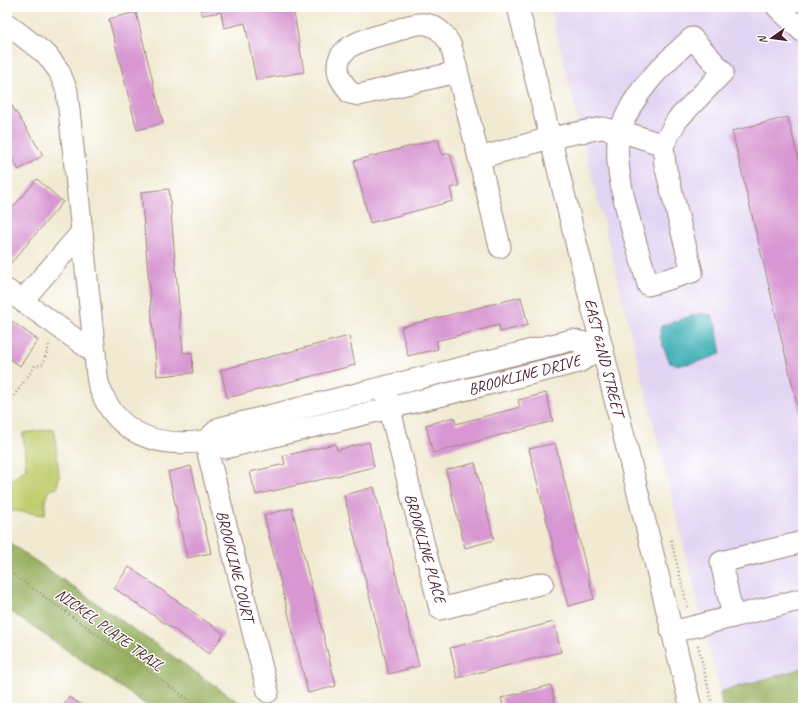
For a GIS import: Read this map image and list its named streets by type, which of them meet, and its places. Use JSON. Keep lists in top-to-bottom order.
{
  "streets": {
    "street": [
      "EAST 62ND STREET",
      "BROOKLINE DRIVE",
      "BROOKLINE PLACE",
      "BROOKLINE COURT"
    ],
    "path": ["NICKEL PLATE TRAIL"]
  },
  "crossings": [
    ["EAST 62ND STREET", "BROOKLINE DRIVE"],
    ["BROOKLINE DRIVE", "BROOKLINE PLACE"],
    ["BROOKLINE DRIVE", "BROOKLINE COURT"]
  ],
  "north": "left"
}
